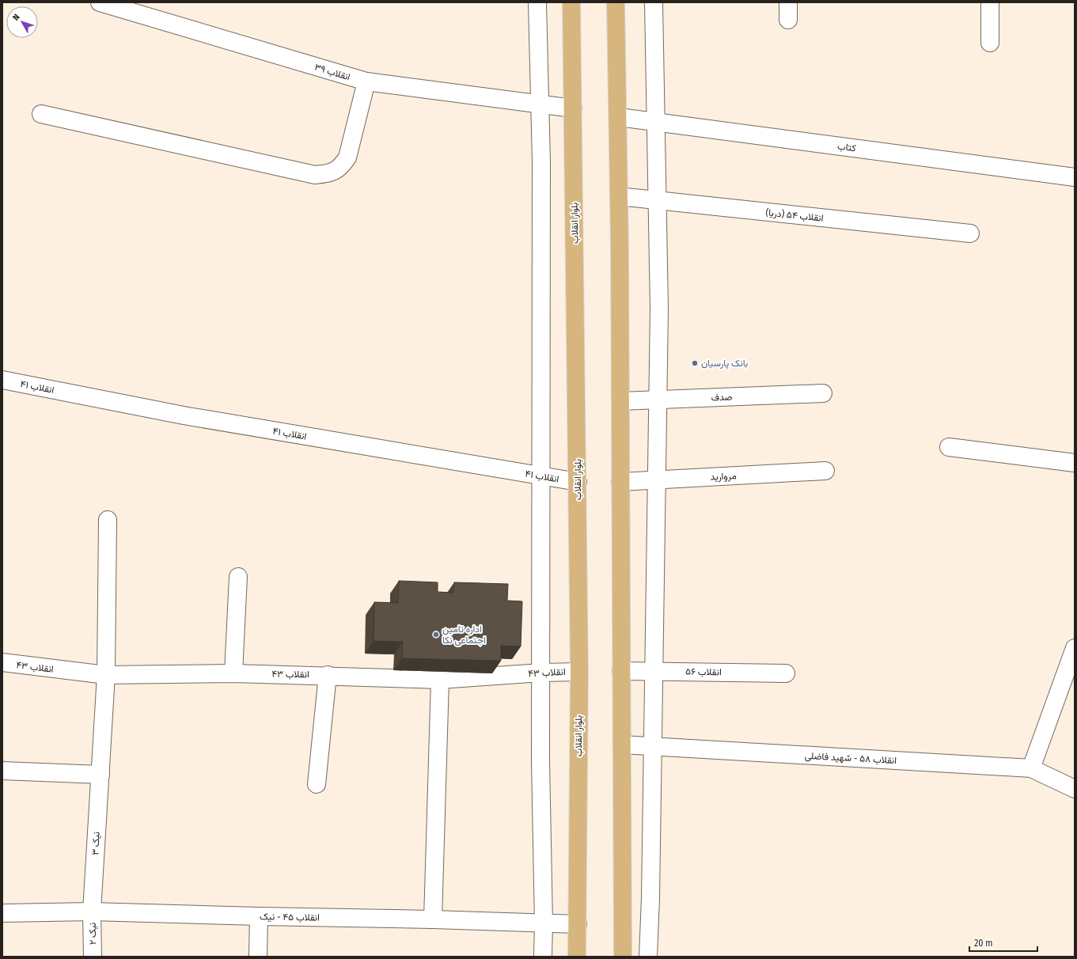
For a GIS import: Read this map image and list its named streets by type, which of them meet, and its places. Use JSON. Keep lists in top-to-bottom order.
{
  "streets": {
    "main road": ["بلوار انقلاب"],
    "street": [
      "انقلاب ۳۹",
      "کتاب",
      "انقلاب ۵۴ (دریا)",
      "انقلاب ۴۱",
      "صدف",
      "مروارید",
      "انقلاب ۴۳",
      "انقلاب ۵۶",
      "انقلاب ۵۸ - شهید فاضلی",
      "نیک ۳",
      "انقلاب ۴۵ - نیک",
      "نیک ۲"
    ]
  },
  "crossings": [
    ["انقلاب ۳۹", "بلوار انقلاب"],
    ["بلوار انقلاب", "انقلاب ۴۱"],
    ["بلوار انقلاب", "انقلاب ۴۳"],
    ["بلوار انقلاب", "انقلاب ۴۵ - نیک"],
    ["انقلاب ۴۳", "نیک ۳"],
    ["نیک ۳", "انقلاب ۴۵ - نیک"],
    ["نیک ۳", "نیک ۲"],
    ["انقلاب ۴۵ - نیک", "نیک ۲"]
  ],
  "places": ["بانک پارسیان", "اداره تامین اجتماعی نکا"],
  "scale_bar": "20 m",
  "north": "top left"
}
